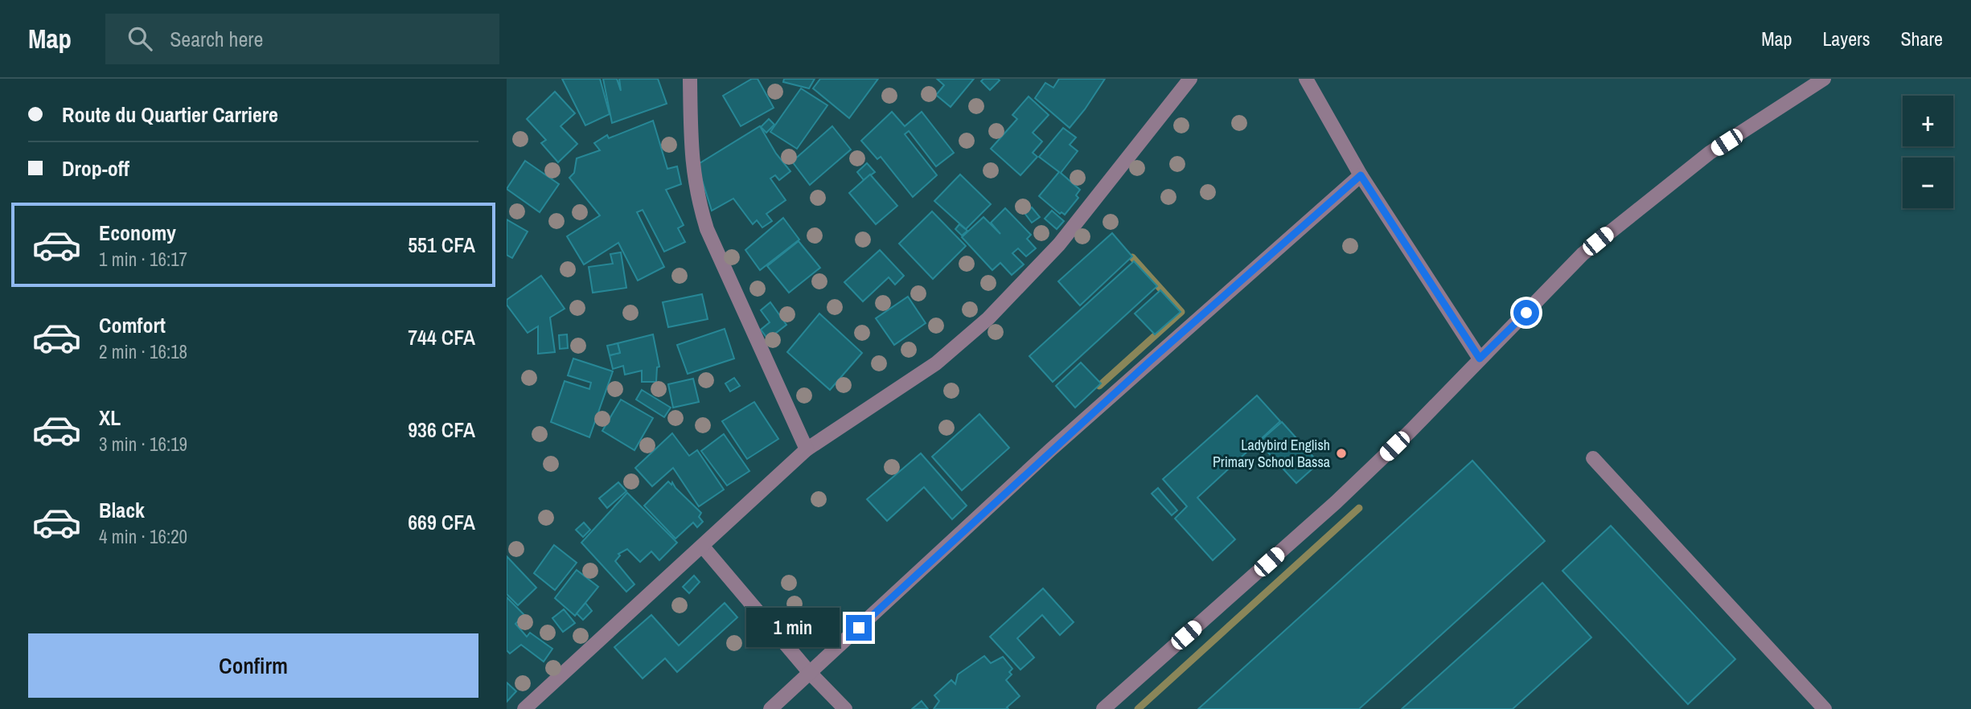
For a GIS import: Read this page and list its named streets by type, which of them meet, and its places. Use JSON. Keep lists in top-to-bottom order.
{
  "places": ["Ladybird English Primary School Bassa"],
  "page": {
    "header": "Map",
    "search": "Search here",
    "nav": ["Map", "Layers", "Share"],
    "banner": ["Route du Quartier Carriere", "Drop-off"],
    "map_buttons": ["+", "−"],
    "list": [
      {
        "name": "Economy",
        "note": "1 min · 16:17",
        "value": "551 CFA"
      },
      {
        "name": "Comfort",
        "note": "2 min · 16:18",
        "value": "744 CFA"
      },
      {
        "name": "XL",
        "note": "3 min · 16:19",
        "value": "936 CFA"
      },
      {
        "name": "Black",
        "note": "4 min · 16:20",
        "value": "669 CFA"
      }
    ],
    "bubble": "1 min",
    "buttons": "Confirm"
  }
}
